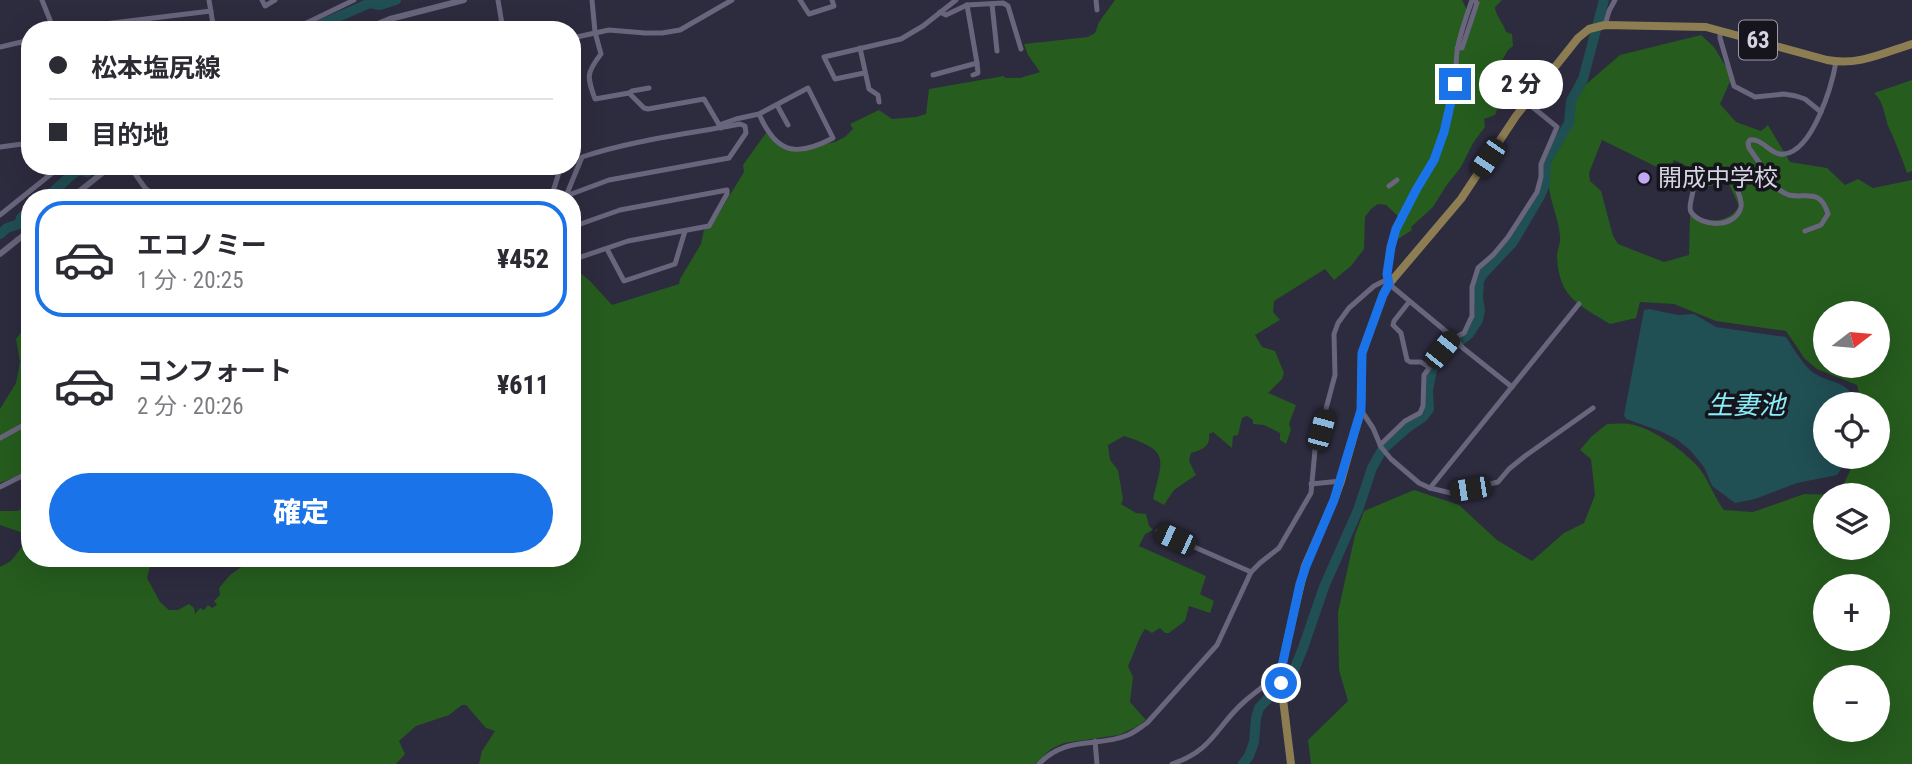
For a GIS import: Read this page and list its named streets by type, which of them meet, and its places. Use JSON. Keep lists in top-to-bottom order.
{
  "streets": {
    "main road": ["63"]
  },
  "water": ["生妻池"],
  "places": ["開成中学校"],
  "north": "right",
  "page": {
    "banner": ["松本塩尻線", "目的地"],
    "bubble": "2 分",
    "list": [
      {
        "name": "エコノミー",
        "note": "1 分 · 20:25",
        "value": "¥452"
      },
      {
        "name": "コンフォート",
        "note": "2 分 · 20:26",
        "value": "¥611"
      }
    ],
    "map_buttons": ["+", "−"],
    "buttons": "確定"
  }
}
